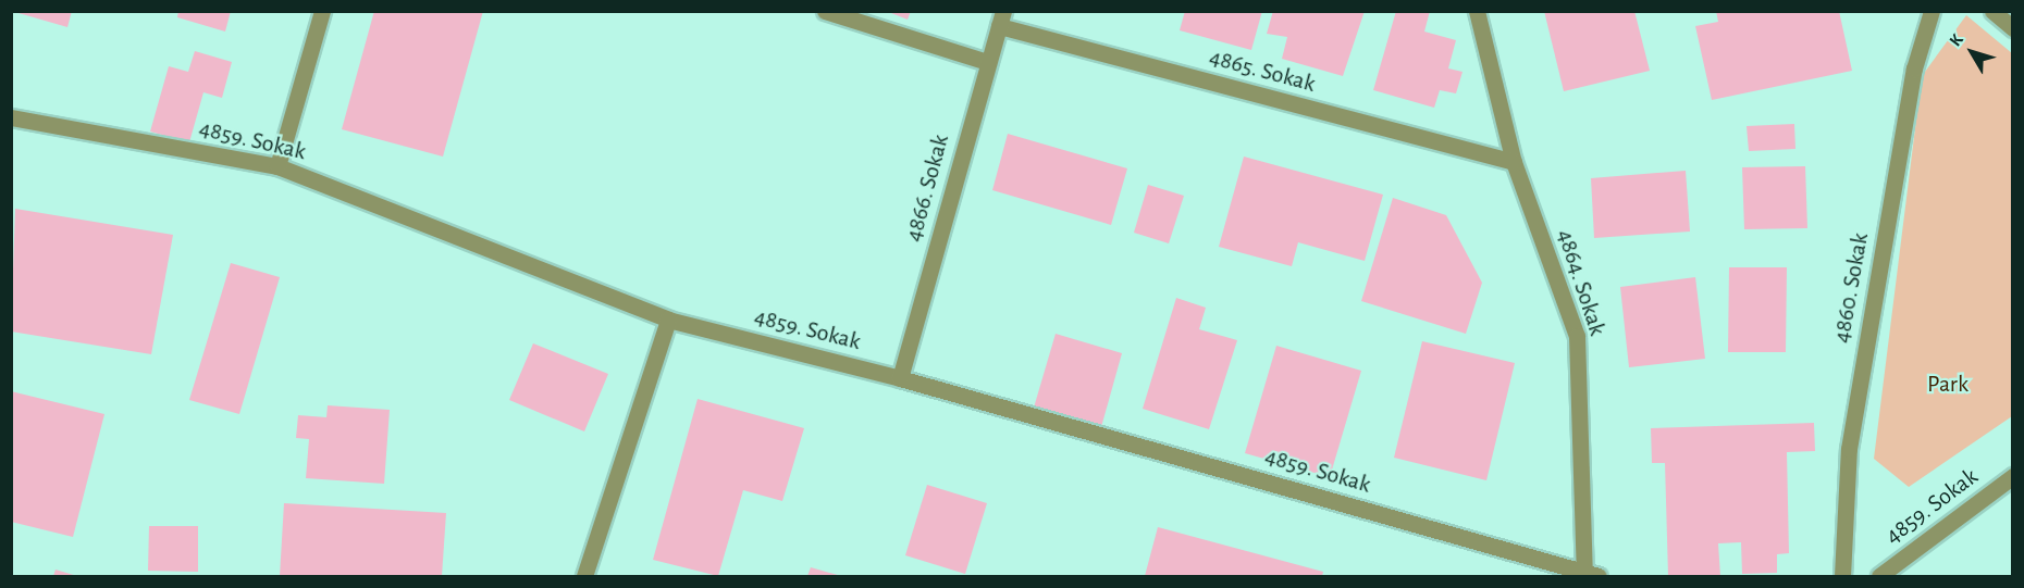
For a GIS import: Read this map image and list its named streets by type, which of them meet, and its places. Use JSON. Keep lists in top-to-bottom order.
{
  "streets": {
    "street": [
      "4865. Sokak",
      "4859. Sokak",
      "4866. Sokak",
      "4864. Sokak",
      "4860. Sokak"
    ]
  },
  "crossings": [
    ["4865. Sokak", "4866. Sokak"],
    ["4865. Sokak", "4864. Sokak"],
    ["4859. Sokak", "4866. Sokak"],
    ["4859. Sokak", "4864. Sokak"]
  ],
  "parks": ["Park"],
  "north": "top left"
}
